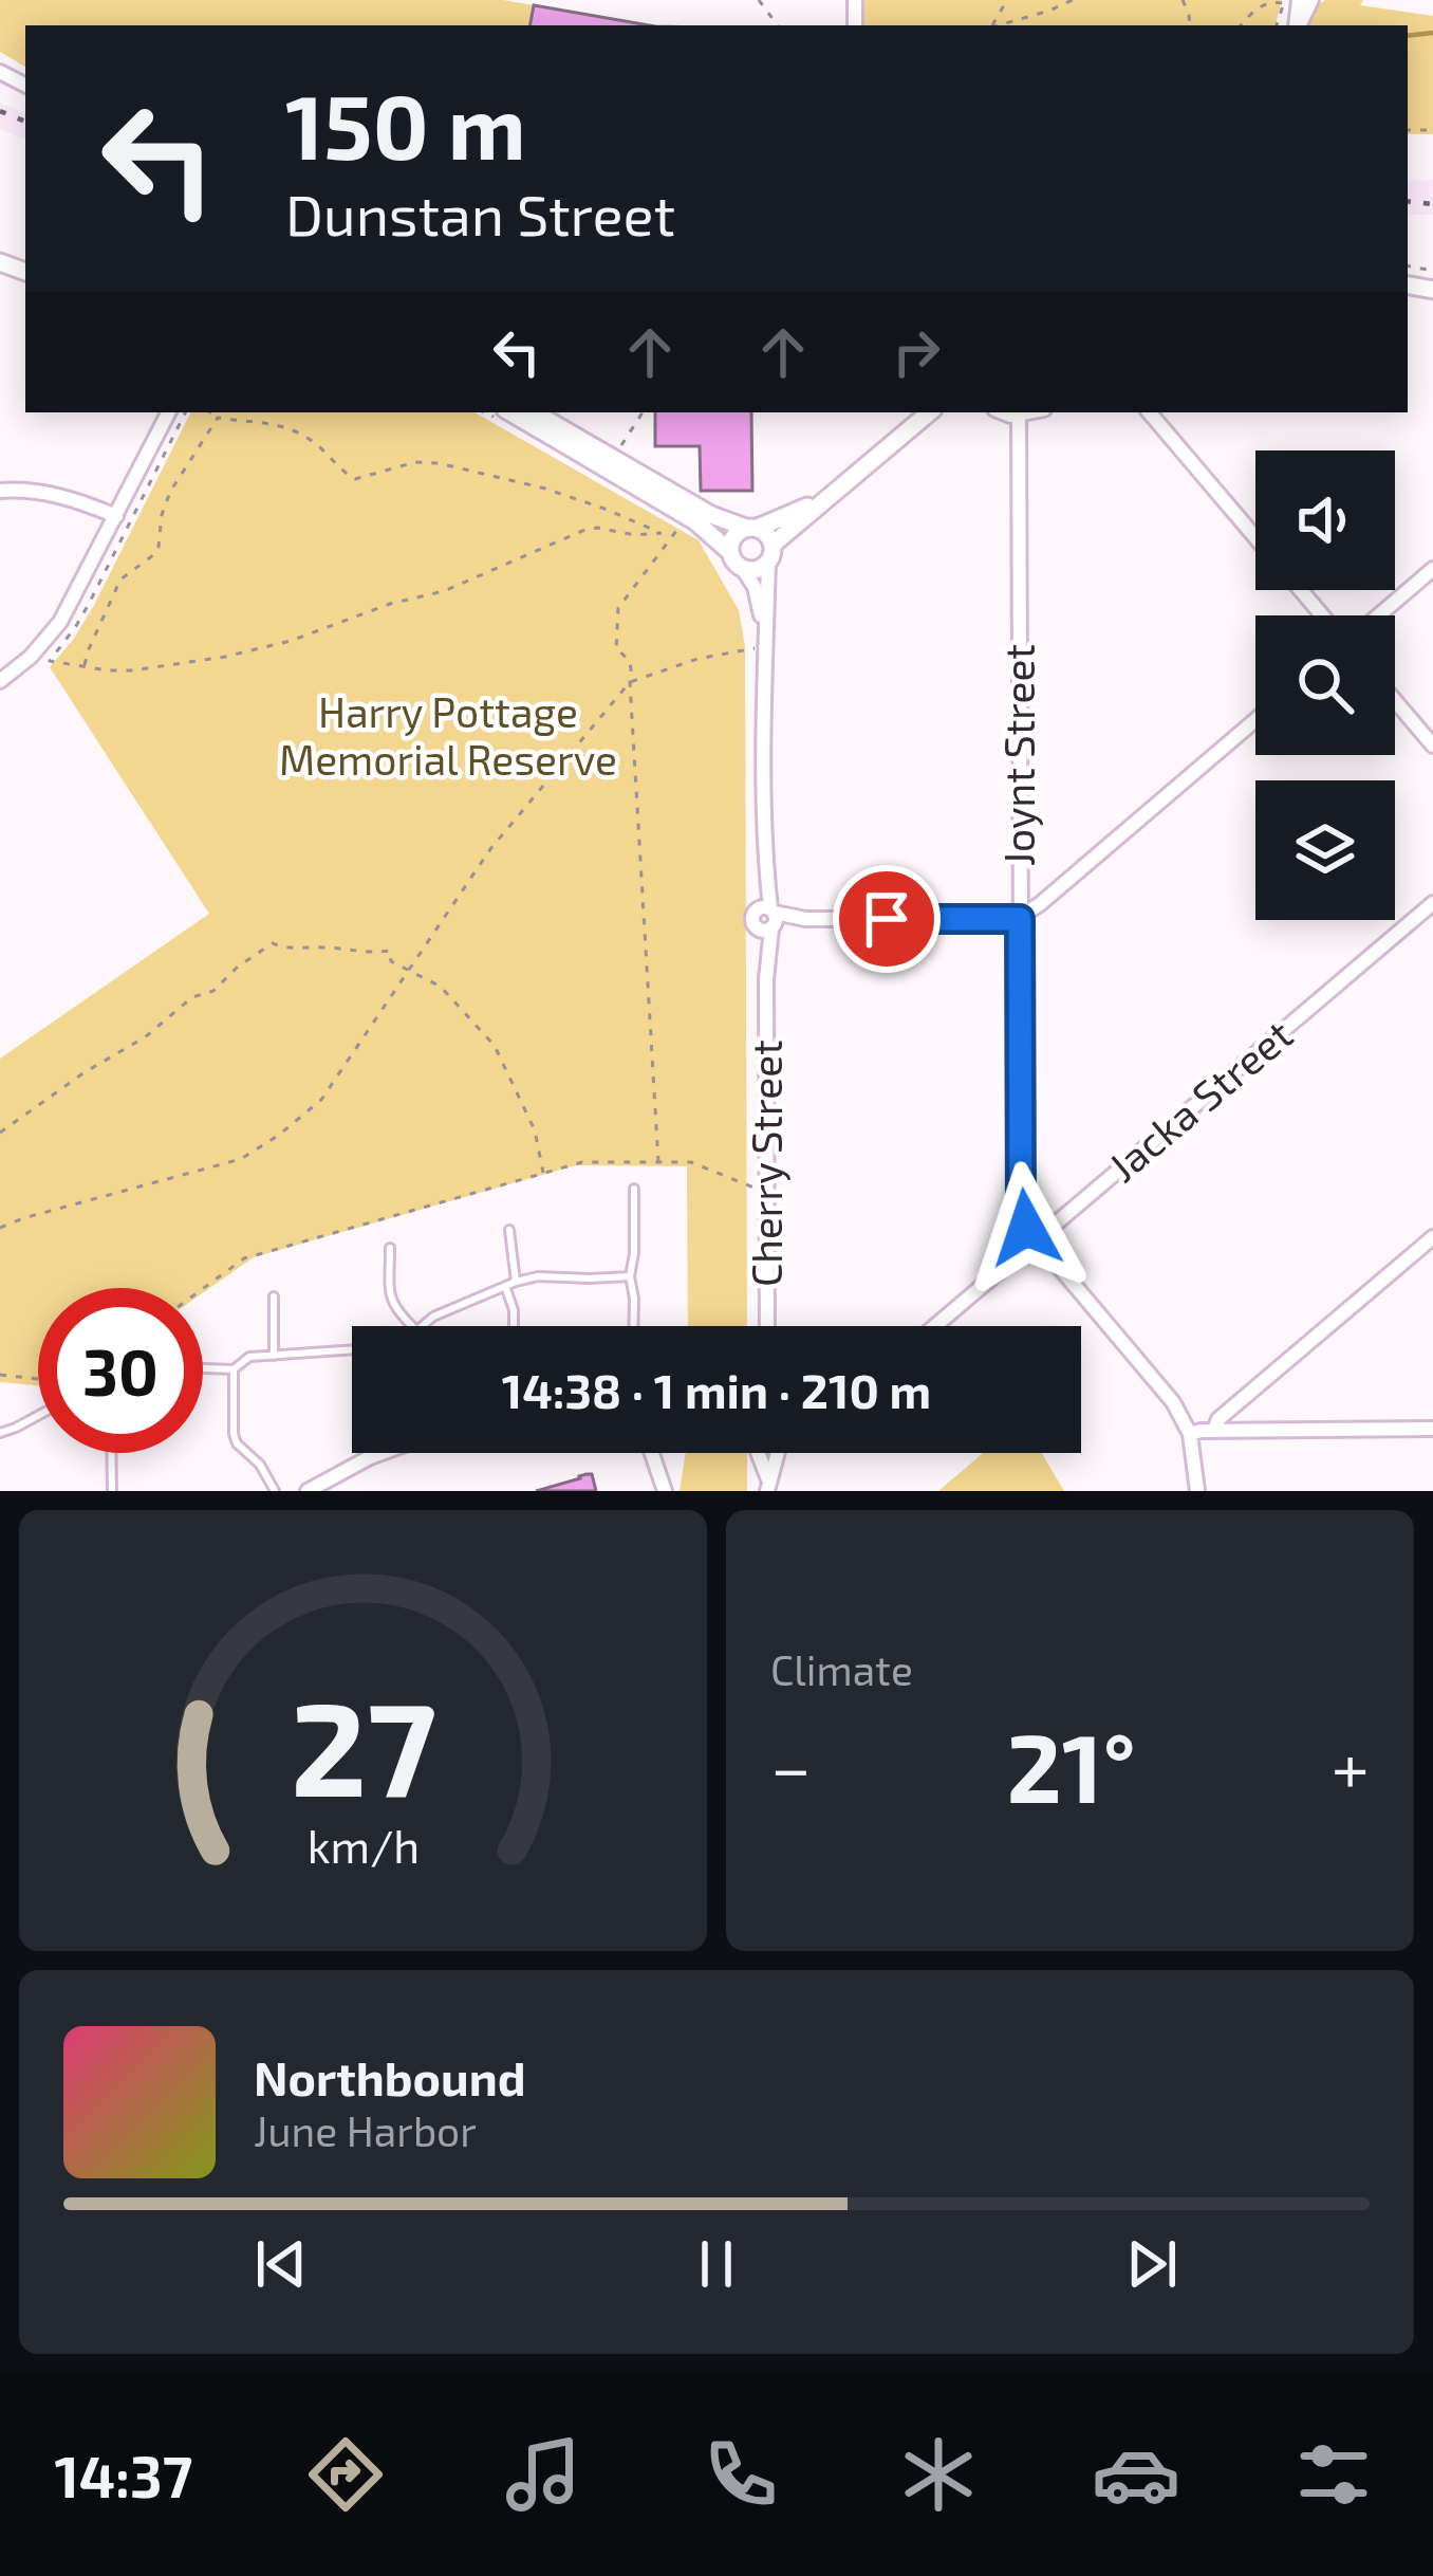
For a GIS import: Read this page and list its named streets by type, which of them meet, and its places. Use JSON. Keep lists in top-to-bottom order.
{
  "streets": {
    "street": ["Joynt Street", "Jacka Street", "Cherry Street"]
  },
  "crossings": [
    ["Joynt Street", "Jacka Street"]
  ],
  "parks": ["Harry Pottage Memorial Reserve"],
  "page": {
    "turn": ["150 m", "Dunstan Street"],
    "limit": "30",
    "trip": "14:38 · 1 min · 210 m",
    "tile": "Climate",
    "heat": ["−", "21°", "+"],
    "song": ["Northbound", "June Harbor"],
    "tabs": "14:37",
    "gauge": ["27", "km/h"]
  }
}
